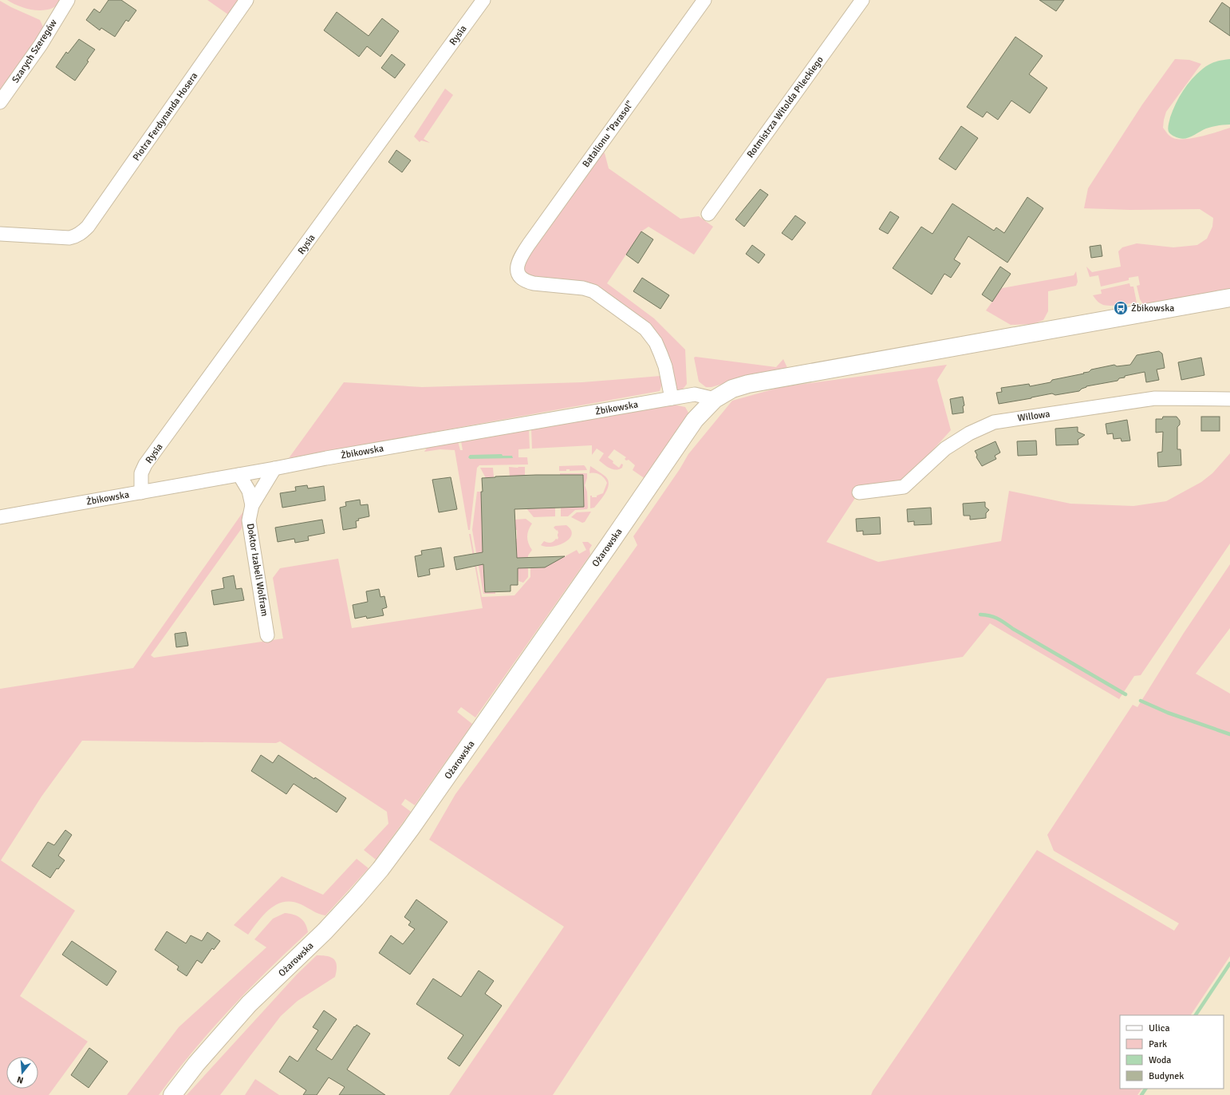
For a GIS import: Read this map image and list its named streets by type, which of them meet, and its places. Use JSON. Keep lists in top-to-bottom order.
{
  "streets": {
    "main road": ["Ożarowska"],
    "street": [
      "Rysia",
      "Szarych Szeregów",
      "Rotmistrza Witolda Pileckiego",
      "Piotra Ferdynanda Hosera",
      "Batalionu \"Parasol\"",
      "Żbikowska",
      "Willowa",
      "Doktor Izabeli Wolfram"
    ]
  },
  "crossings": [
    ["Rysia", "Żbikowska"],
    ["Batalionu \"Parasol\"", "Żbikowska"],
    ["Żbikowska", "Ożarowska"],
    ["Żbikowska", "Doktor Izabeli Wolfram"]
  ],
  "places": {
    "bus stop": ["Żbikowska"]
  },
  "legend": [
    "Ulica",
    "Park",
    "Woda",
    "Budynek"
  ],
  "north": "bottom"
}
